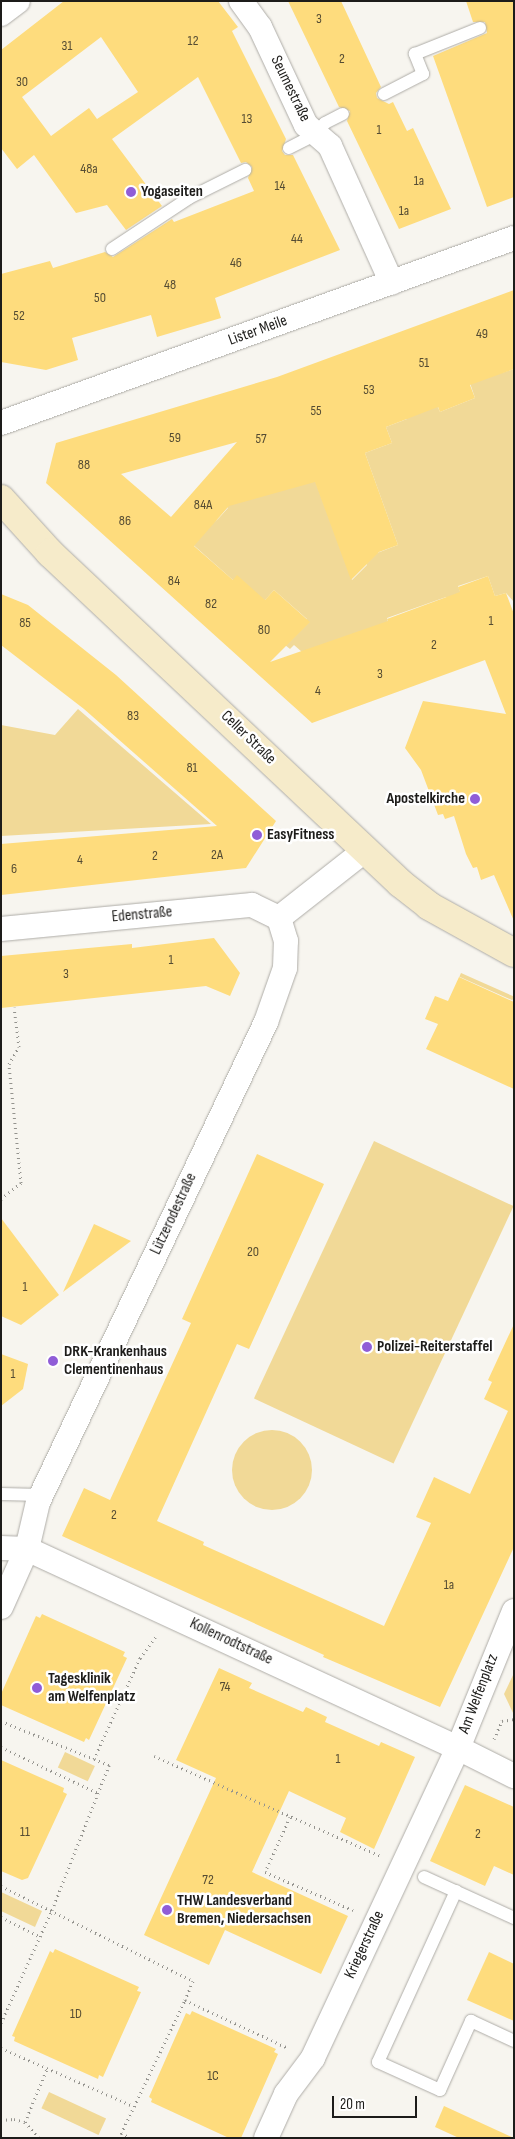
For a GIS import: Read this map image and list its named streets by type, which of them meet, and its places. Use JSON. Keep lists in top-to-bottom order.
{
  "streets": {
    "street": [
      "Seumestraße",
      "Lister Meile",
      "Celler Straße",
      "Edenstraße",
      "Lützerodestraße",
      "Kollenrodtstraße",
      "Am Welfenplatz",
      "Kriegerstraße"
    ]
  },
  "crossings": [
    ["Seumestraße", "Lister Meile"],
    ["Edenstraße", "Lützerodestraße"],
    ["Lützerodestraße", "Kollenrodtstraße"],
    ["Kollenrodtstraße", "Am Welfenplatz"],
    ["Kollenrodtstraße", "Kriegerstraße"],
    ["Am Welfenplatz", "Kriegerstraße"]
  ],
  "places": [
    "Yogaseiten",
    "Apostelkirche",
    "EasyFitness",
    "Polizei-Reiterstaffel",
    "DRK-Krankenhaus Clementinenhaus",
    "Tagesklinik am Welfenplatz",
    "THW Landesverband Bremen, Niedersachsen"
  ],
  "house_numbers": [
    "3",
    "12",
    "31",
    "2",
    "30",
    "13",
    "1",
    "48a",
    "1a",
    "14",
    "1a",
    "44",
    "46",
    "48",
    "50",
    "52",
    "49",
    "51",
    "53",
    "55",
    "59",
    "57",
    "88",
    "84A",
    "86",
    "84",
    "82",
    "1",
    "85",
    "80",
    "2",
    "3",
    "4",
    "83",
    "81",
    "2A",
    "2",
    "4",
    "6",
    "1",
    "3",
    "20",
    "1",
    "1",
    "2",
    "1a",
    "74",
    "1",
    "11",
    "2",
    "72",
    "1D",
    "1C"
  ],
  "scale_bar": "20 m"
}
